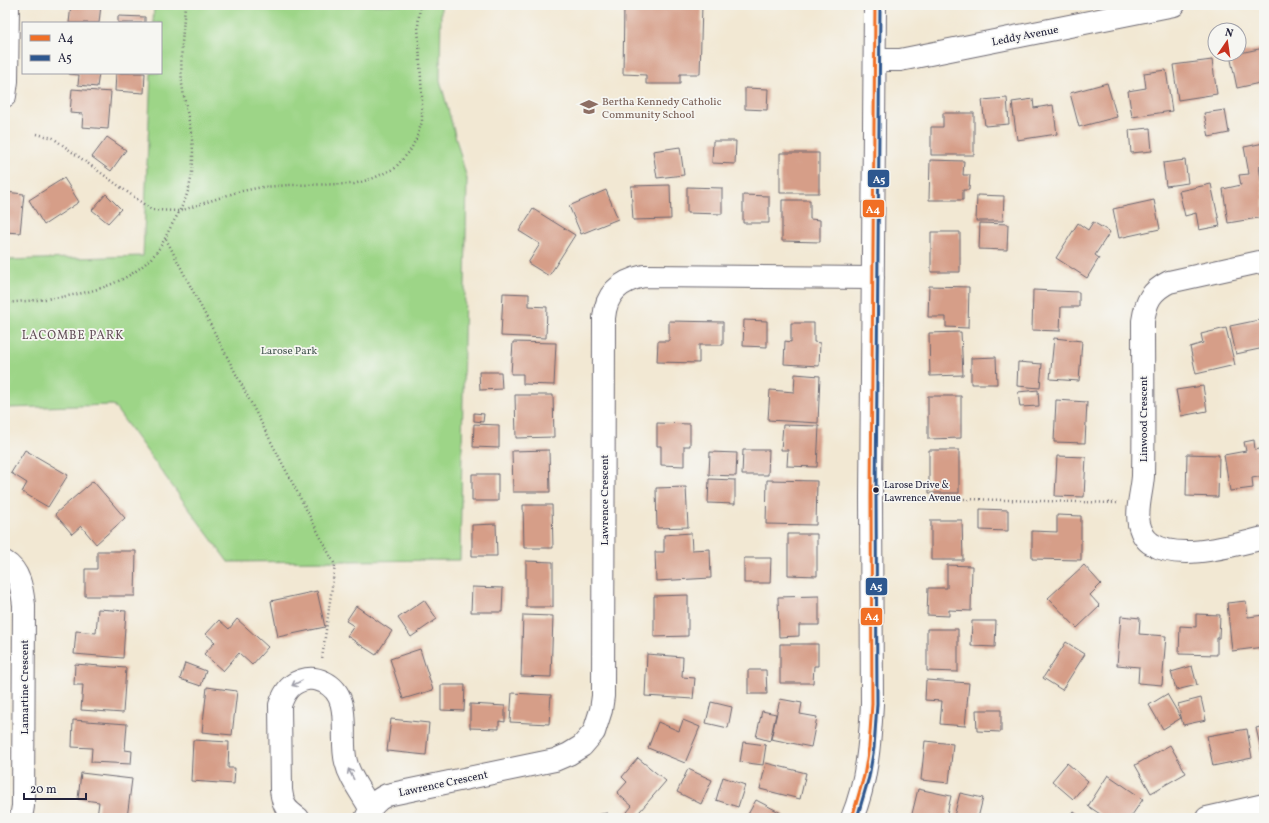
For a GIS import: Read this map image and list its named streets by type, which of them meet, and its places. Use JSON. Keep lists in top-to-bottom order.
{
  "streets": {
    "street": [
      "Leddy Avenue",
      "Linwood Crescent",
      "Lawrence Crescent",
      "Lamartine Crescent"
    ]
  },
  "districts": ["LACOMBE PARK"],
  "parks": ["Larose Park"],
  "places": {
    "school or university": ["Bertha Kennedy Catholic Community School"],
    "other": ["Larose Drive & Lawrence Avenue"]
  },
  "lines": ["transit line A4", "transit line A5"],
  "legend": ["A4", "A5"],
  "scale_bar": "20 m",
  "north": "top"
}
